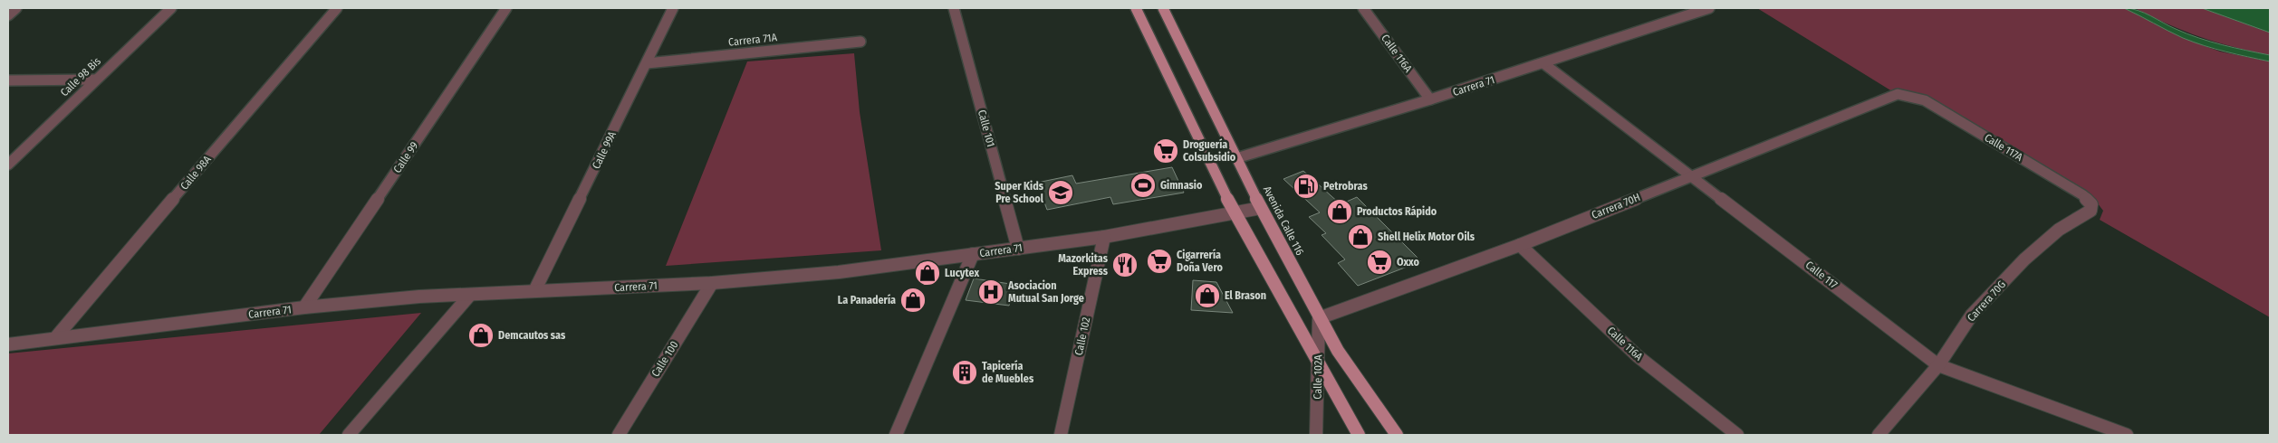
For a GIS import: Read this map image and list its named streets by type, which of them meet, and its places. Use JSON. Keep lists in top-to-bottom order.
{
  "streets": {
    "main road": ["Avenida Calle 116"],
    "street": [
      "Carrera 71A",
      "Calle 116A",
      "Calle 98 Bis",
      "Carrera 71",
      "Calle 101",
      "Calle 117A",
      "Calle 99A",
      "Calle 99",
      "Calle 98A",
      "Carrera 70H",
      "Calle 117",
      "Carrera 70G",
      "Calle 102",
      "Calle 100",
      "Calle 102A"
    ]
  },
  "crossings": [
    ["Carrera 71A", "Calle 99A"],
    ["Calle 116A", "Carrera 71"],
    ["Calle 116A", "Carrera 70H"],
    ["Carrera 71", "Calle 101"],
    ["Carrera 71", "Calle 99A"],
    ["Carrera 71", "Calle 99"],
    ["Carrera 71", "Calle 98A"],
    ["Carrera 71", "Avenida Calle 116"],
    ["Carrera 71", "Calle 117"],
    ["Carrera 71", "Calle 102"],
    ["Carrera 71", "Calle 100"],
    ["Calle 117A", "Carrera 70H"],
    ["Calle 117A", "Carrera 70G"],
    ["Carrera 70H", "Avenida Calle 116"],
    ["Carrera 70H", "Calle 117"],
    ["Carrera 70H", "Calle 102A"],
    ["Avenida Calle 116", "Calle 102A"],
    ["Calle 117", "Carrera 70G"]
  ],
  "places": {
    "supermarket": ["Droguería Colsubsidio", "Cigarrería Doña Vero", "Oxxo"],
    "sports": ["Gimnasio"],
    "fuel station": ["Petrobras"],
    "school or university": ["Super Kids Pre School"],
    "shop": [
      "Productos Rápido",
      "Shell Helix Motor Oils",
      "Lucytex",
      "El Brason",
      "La Panadería",
      "Demcautos sas"
    ],
    "restaurant": ["Mazorkitas Express"],
    "hospital": ["Asociacion Mutual San Jorge"],
    "building": ["Tapicería de Muebles"]
  }
}
